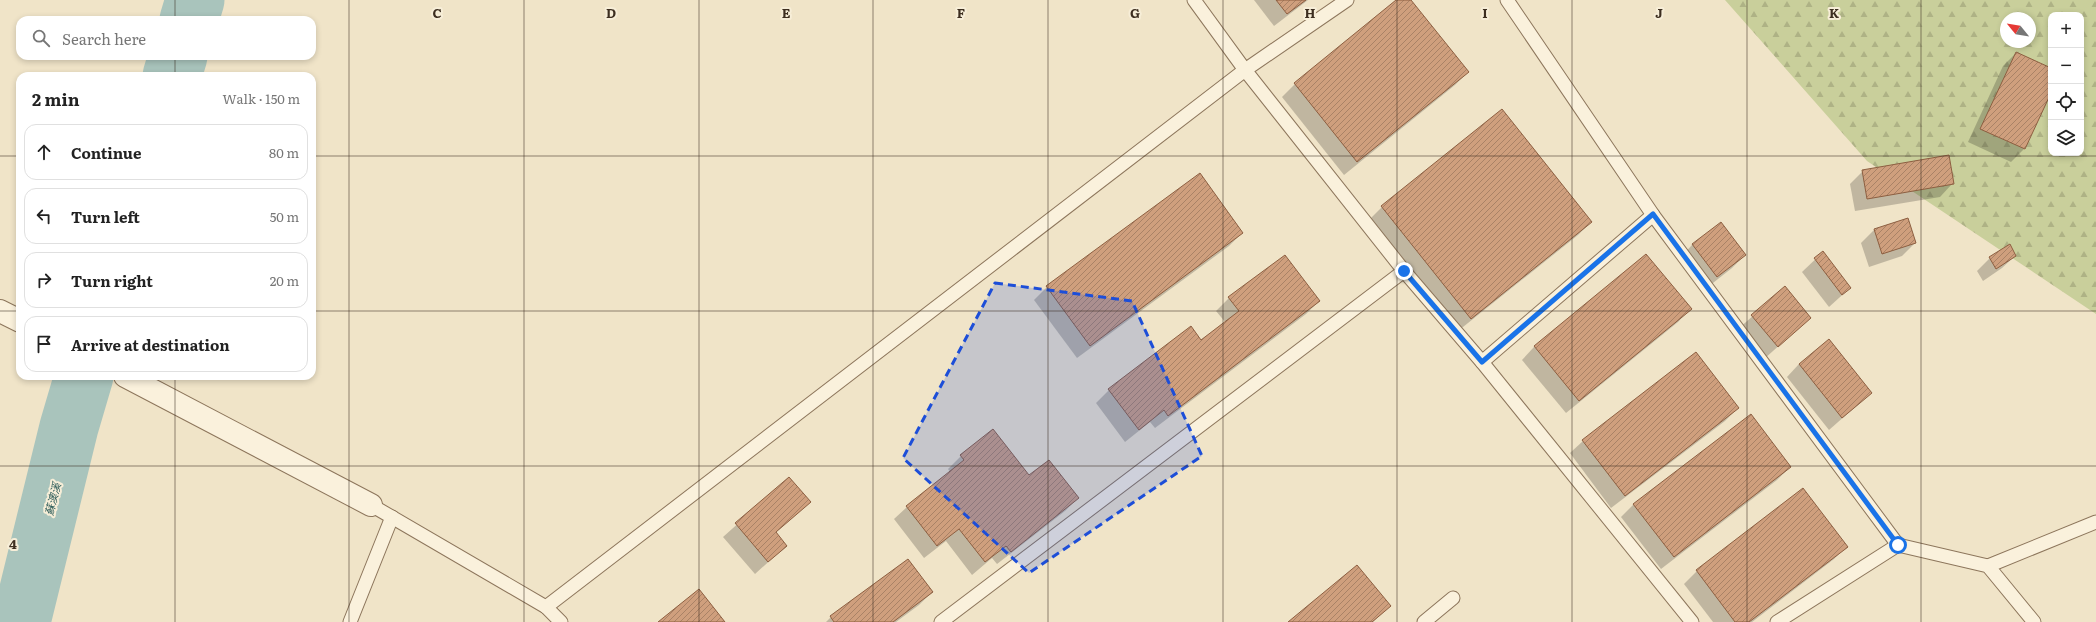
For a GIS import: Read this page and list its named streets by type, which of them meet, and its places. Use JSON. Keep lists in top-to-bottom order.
{
  "water": ["蘇澳溪"],
  "north": "top left",
  "page": {
    "map_buttons": ["+", "−"],
    "search": "Search here",
    "heading": ["2 min", "Walk · 150 m"],
    "list": [
      ["Continue", "80 m"],
      ["Turn left", "50 m"],
      ["Turn right", "20 m"],
      "Arrive at destination"
    ]
  },
  "grid": {
    "columns": [
      "C",
      "D",
      "E",
      "F",
      "G",
      "H",
      "I",
      "J",
      "K"
    ],
    "rows": ["4"]
  }
}
